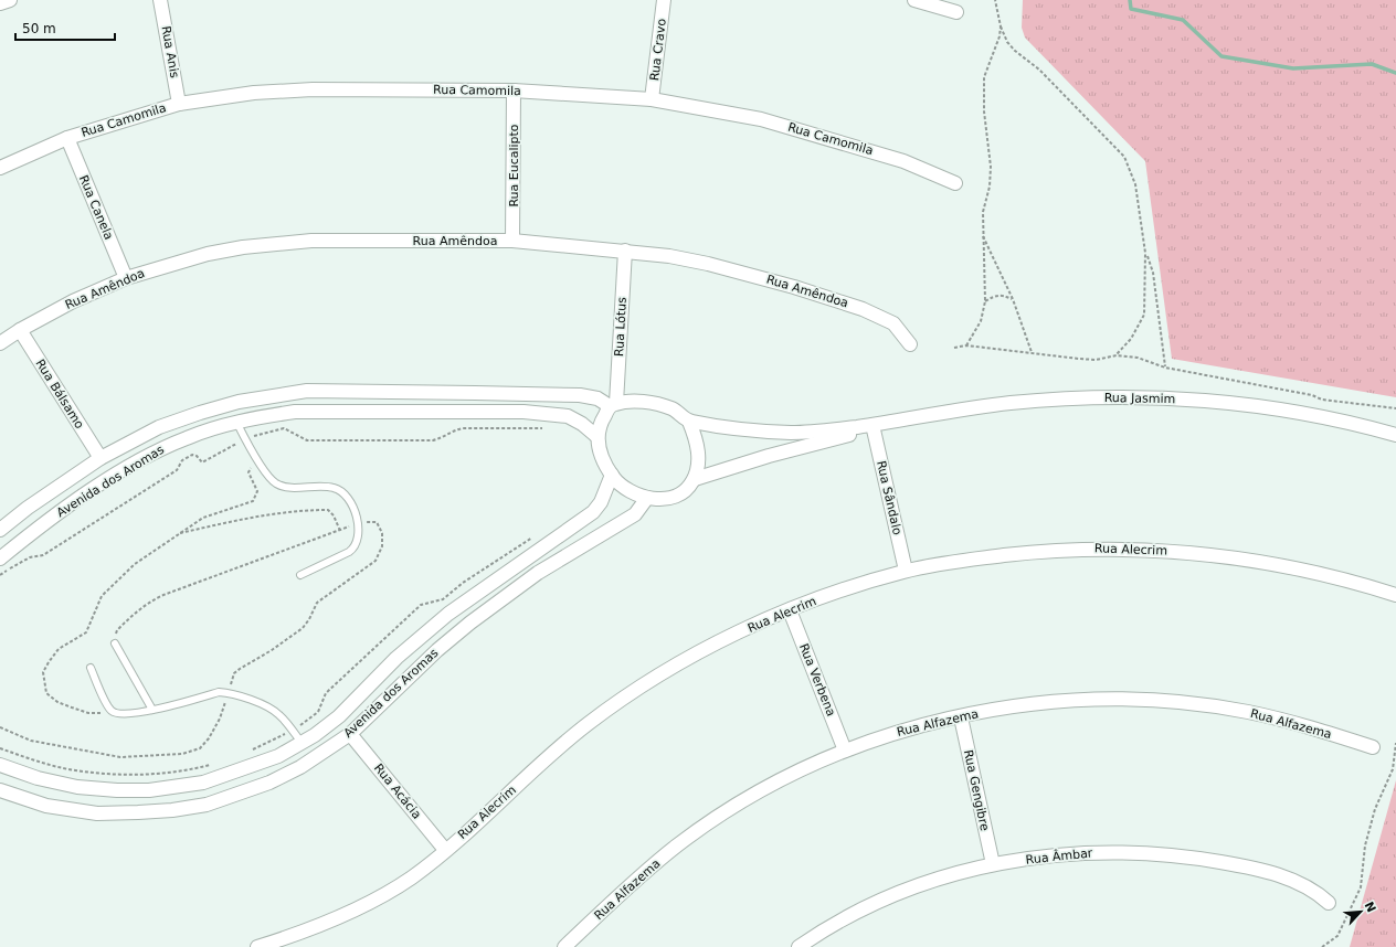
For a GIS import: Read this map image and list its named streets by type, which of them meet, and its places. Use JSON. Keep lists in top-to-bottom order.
{
  "streets": {
    "street": [
      "Rua Cravo",
      "Rua Anis",
      "Rua Camomila",
      "Rua Eucalipto",
      "Rua Canela",
      "Rua Amêndoa",
      "Rua Lótus",
      "Rua Bálsamo",
      "Rua Jasmim",
      "Avenida dos Aromas",
      "Rua Sândalo",
      "Rua Alecrim",
      "Rua Verbena",
      "Rua Alfazema",
      "Rua Gengibre",
      "Rua Acácia",
      "Rua Âmbar"
    ]
  },
  "crossings": [
    ["Rua Cravo", "Rua Camomila"],
    ["Rua Anis", "Rua Camomila"],
    ["Rua Camomila", "Rua Eucalipto"],
    ["Rua Camomila", "Rua Canela"],
    ["Rua Eucalipto", "Rua Amêndoa"],
    ["Rua Canela", "Rua Amêndoa"],
    ["Rua Amêndoa", "Rua Lótus"],
    ["Rua Amêndoa", "Rua Bálsamo"],
    ["Rua Lótus", "Avenida dos Aromas"],
    ["Rua Bálsamo", "Avenida dos Aromas"],
    ["Rua Jasmim", "Rua Sândalo"],
    ["Avenida dos Aromas", "Rua Acácia"],
    ["Rua Sândalo", "Rua Alecrim"],
    ["Rua Alecrim", "Rua Verbena"],
    ["Rua Alecrim", "Rua Acácia"],
    ["Rua Verbena", "Rua Alfazema"],
    ["Rua Alfazema", "Rua Gengibre"],
    ["Rua Gengibre", "Rua Âmbar"]
  ],
  "scale_bar": "50 m",
  "north": "top right"
}
